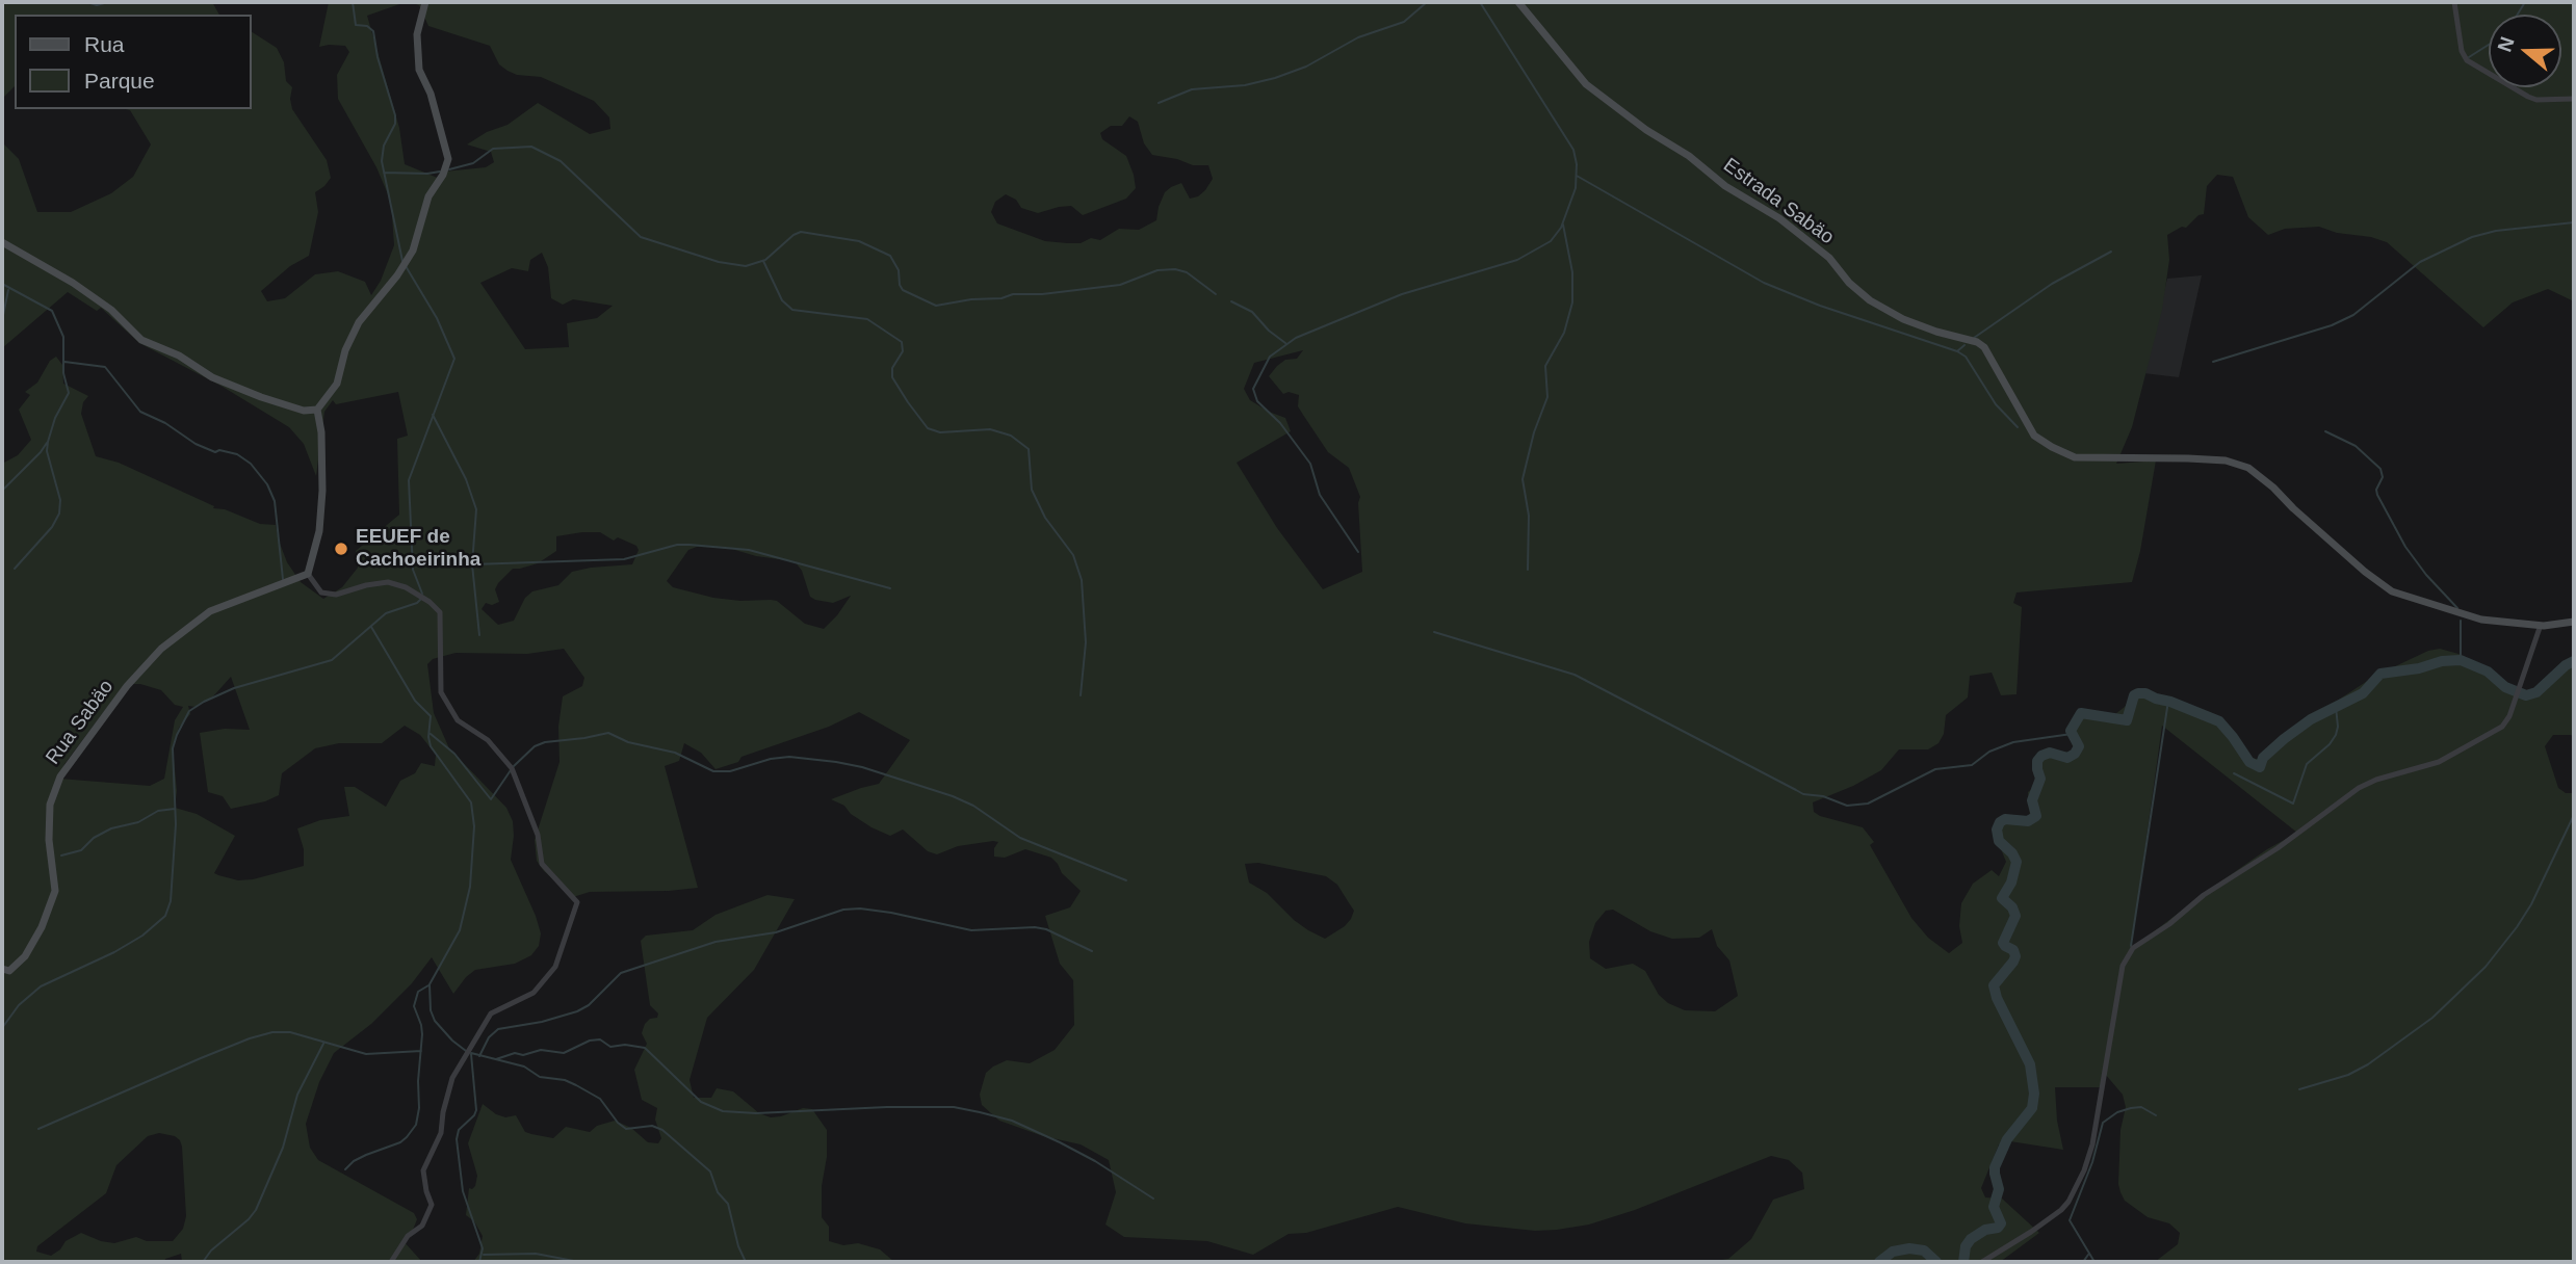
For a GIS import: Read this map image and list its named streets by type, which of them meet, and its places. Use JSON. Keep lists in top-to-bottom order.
{
  "streets": {
    "street": ["Estrada Sabäo", "Rua Sabäo"]
  },
  "places": ["EEUEF de Cachoeirinha"],
  "legend": ["Rua", "Parque"],
  "north": "left"
}
